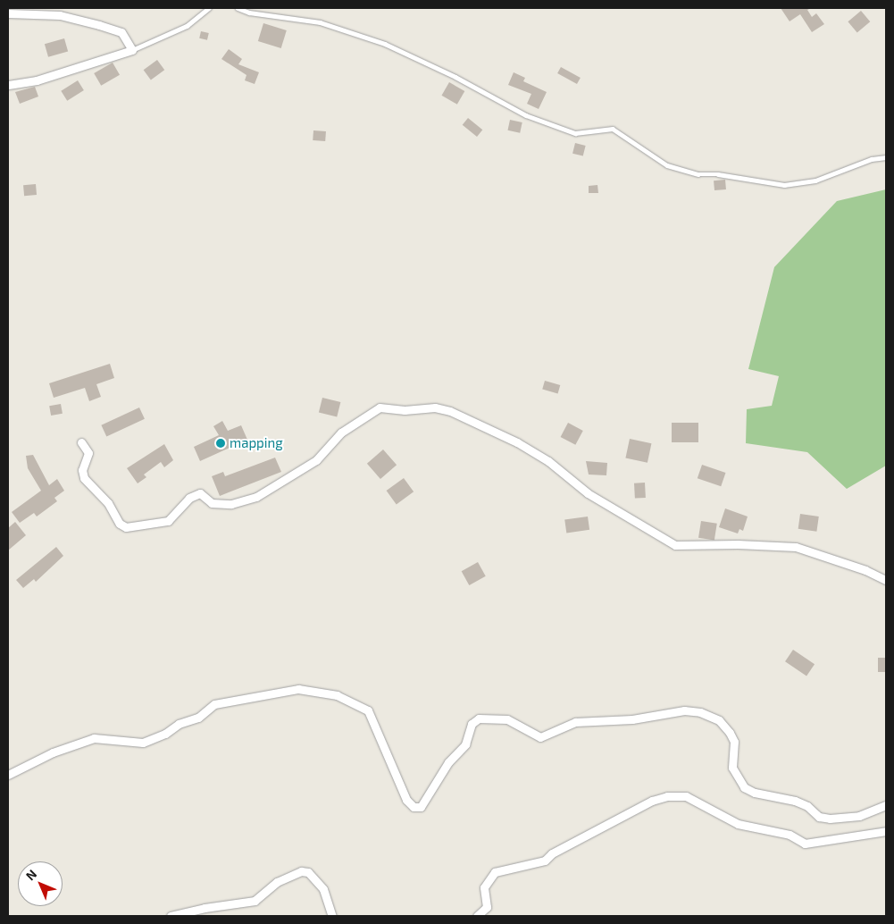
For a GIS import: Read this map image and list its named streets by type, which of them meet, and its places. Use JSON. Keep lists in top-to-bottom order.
{
  "places": ["mapping"],
  "north": "top left"
}
